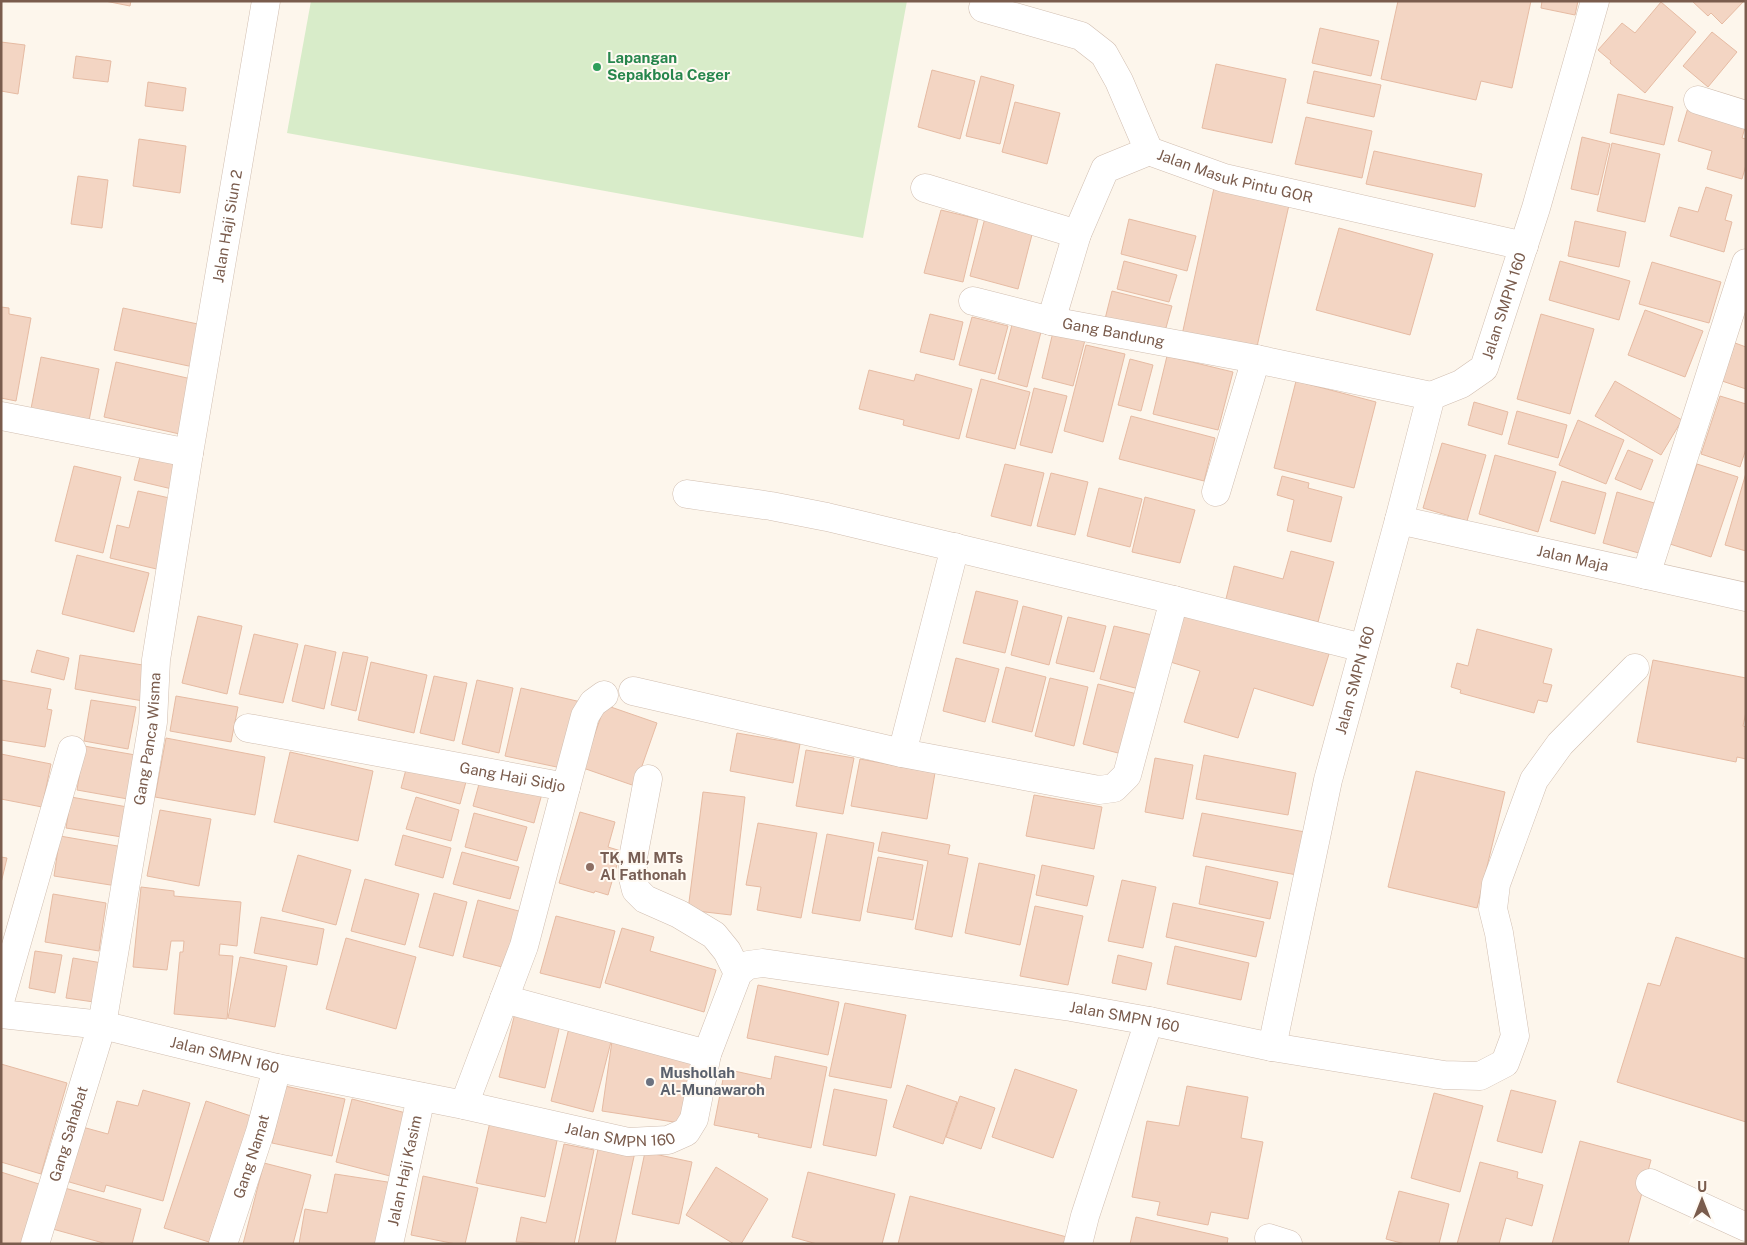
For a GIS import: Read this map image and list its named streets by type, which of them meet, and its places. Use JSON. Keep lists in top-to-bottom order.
{
  "streets": {
    "street": [
      "Jalan Masuk Pintu GOR",
      "Jalan Haji Siun 2",
      "Jalan SMPN 160",
      "Gang Bandung",
      "Jalan Maja",
      "Gang Panca Wisma",
      "Gang Haji Sidjo",
      "Gang Sahabat",
      "Gang Namat",
      "Jalan Haji Kasim"
    ]
  },
  "crossings": [
    ["Jalan Masuk Pintu GOR", "Jalan SMPN 160"],
    ["Jalan Haji Siun 2", "Gang Panca Wisma"],
    ["Jalan SMPN 160", "Gang Bandung"],
    ["Jalan SMPN 160", "Jalan Maja"],
    ["Jalan SMPN 160", "Gang Panca Wisma"],
    ["Jalan SMPN 160", "Gang Haji Sidjo"],
    ["Jalan SMPN 160", "Gang Sahabat"],
    ["Jalan SMPN 160", "Gang Namat"],
    ["Jalan SMPN 160", "Jalan Haji Kasim"],
    ["Gang Panca Wisma", "Gang Sahabat"]
  ],
  "places": ["Lapangan Sepakbola Ceger", "TK, MI, MTs Al Fathonah", "Mushollah Al-Munawaroh"],
  "north": "top"
}
